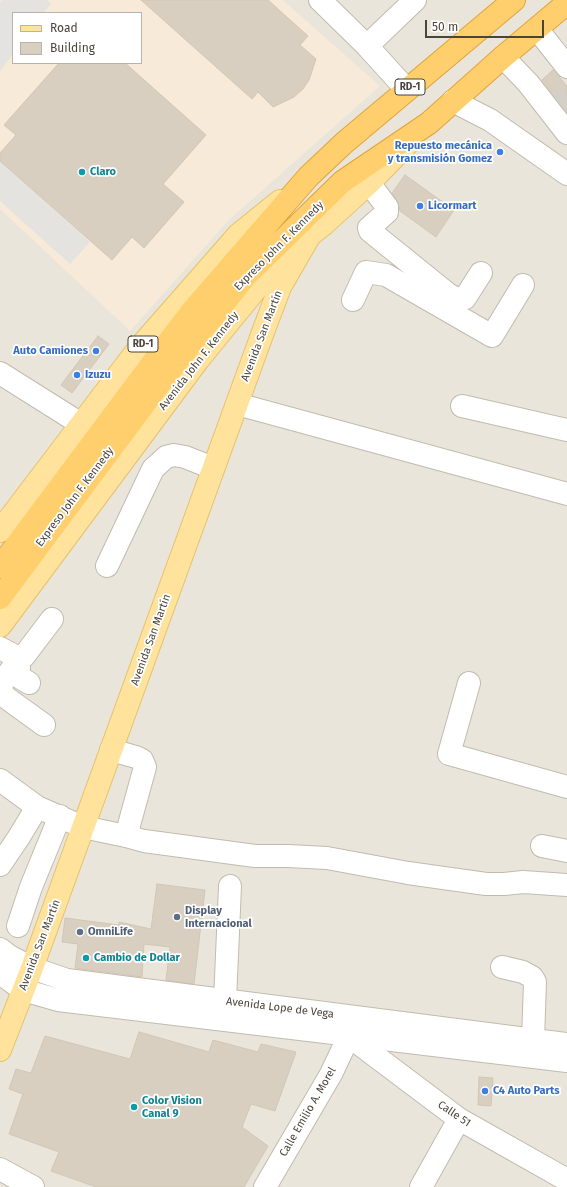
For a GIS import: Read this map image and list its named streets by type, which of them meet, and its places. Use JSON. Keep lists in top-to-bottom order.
{
  "streets": {
    "highway": ["RD-1", "Expreso John F. Kennedy"],
    "main road": ["Avenida San Martín", "Avenida John F. Kennedy"],
    "street": ["Avenida Lope de Vega", "Calle Emilio A. Morel", "Calle 51"]
  },
  "crossings": [
    ["RD-1", "Expreso John F. Kennedy"],
    ["Expreso John F. Kennedy", "Avenida John F. Kennedy"],
    ["Avenida San Martín", "Avenida John F. Kennedy"],
    ["Avenida San Martín", "Avenida Lope de Vega"],
    ["Avenida Lope de Vega", "Calle Emilio A. Morel"],
    ["Avenida Lope de Vega", "Calle 51"],
    ["Calle Emilio A. Morel", "Calle 51"]
  ],
  "places": [
    "Repuesto mecánica y transmisión Gomez",
    "Claro",
    "Licormart",
    "Auto Camiones",
    "Izuzu",
    "Display Internacional",
    "OmniLife",
    "Cambio de Dollar",
    "C4 Auto Parts",
    "Color Vision Canal 9"
  ],
  "legend": ["Road", "Building"],
  "scale_bar": "50 m"
}
